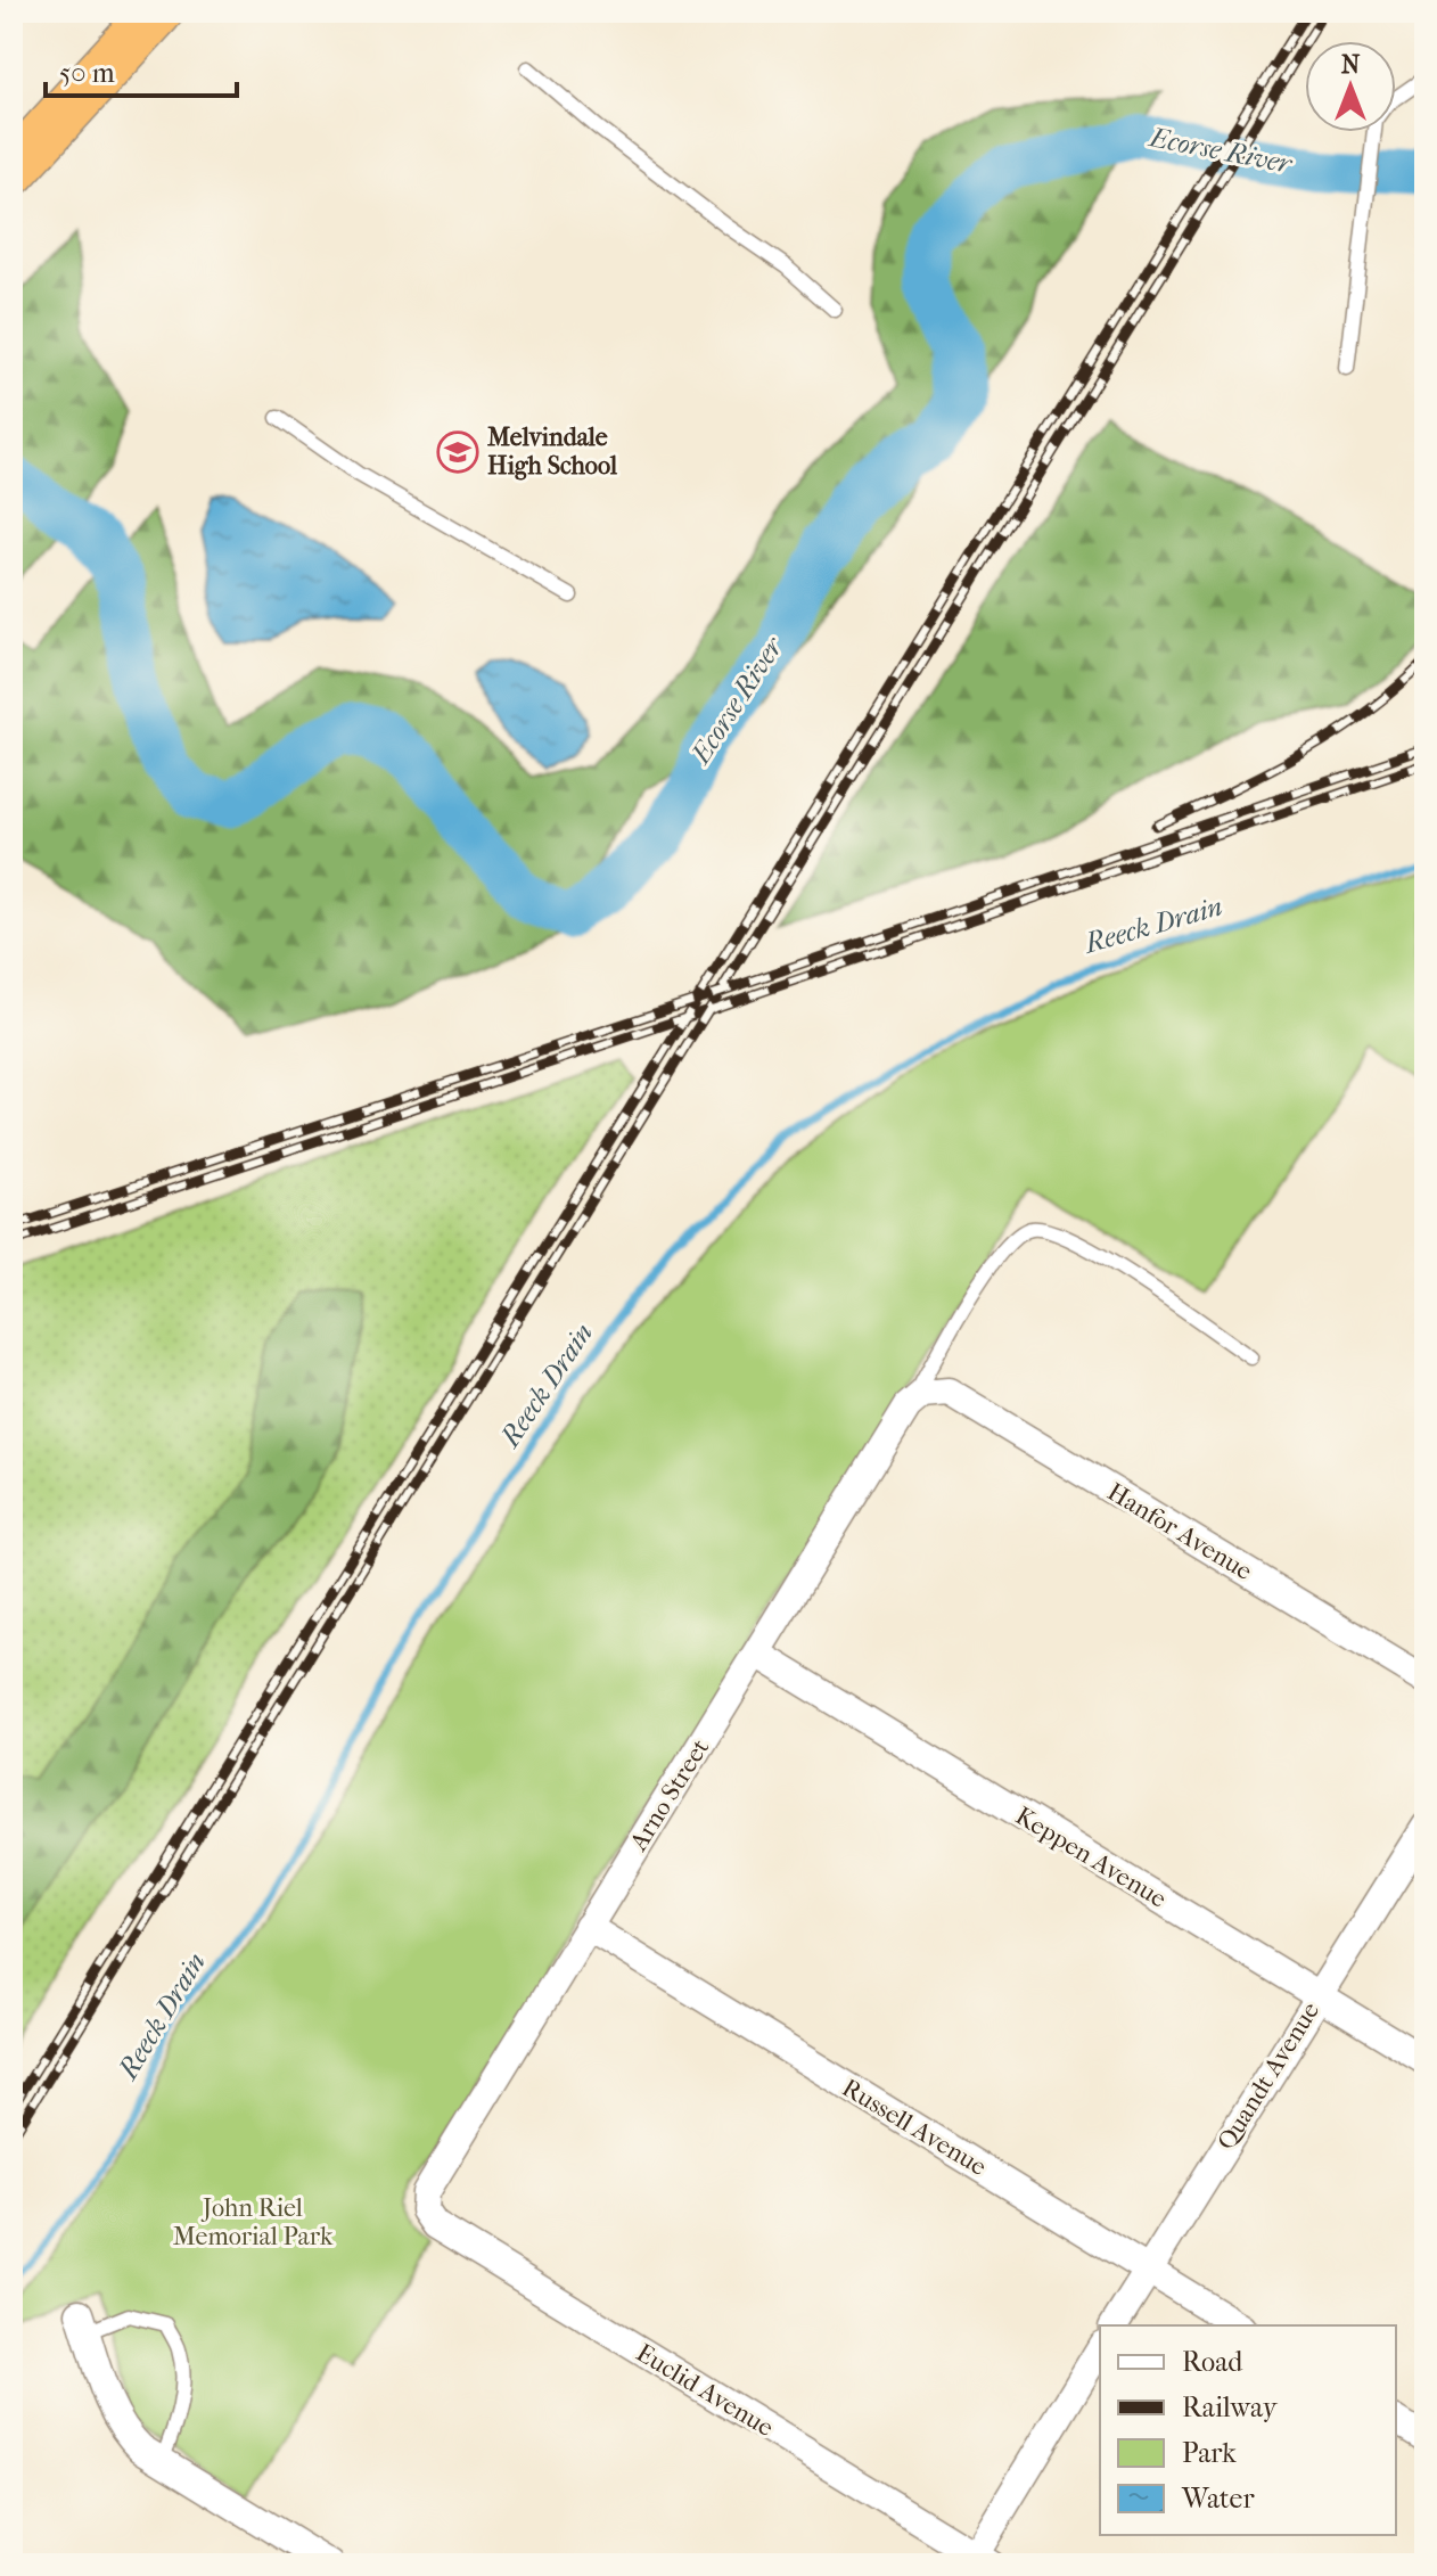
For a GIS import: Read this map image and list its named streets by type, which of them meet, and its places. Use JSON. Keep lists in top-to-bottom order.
{
  "streets": {
    "street": [
      "Hanfor Avenue",
      "Arno Street",
      "Keppen Avenue",
      "Quandt Avenue",
      "Russell Avenue",
      "Euclid Avenue"
    ]
  },
  "crossings": [
    ["Hanfor Avenue", "Arno Street"],
    ["Arno Street", "Keppen Avenue"],
    ["Arno Street", "Russell Avenue"],
    ["Arno Street", "Euclid Avenue"],
    ["Keppen Avenue", "Quandt Avenue"],
    ["Quandt Avenue", "Russell Avenue"]
  ],
  "water": ["Ecorse River", "Reeck Drain"],
  "parks": ["John Riel Memorial Park"],
  "places": {
    "school or university": ["Melvindale High School"]
  },
  "legend": [
    "Road",
    "Railway",
    "Park",
    "Water"
  ],
  "scale_bar": "50 m",
  "north": "top"
}
